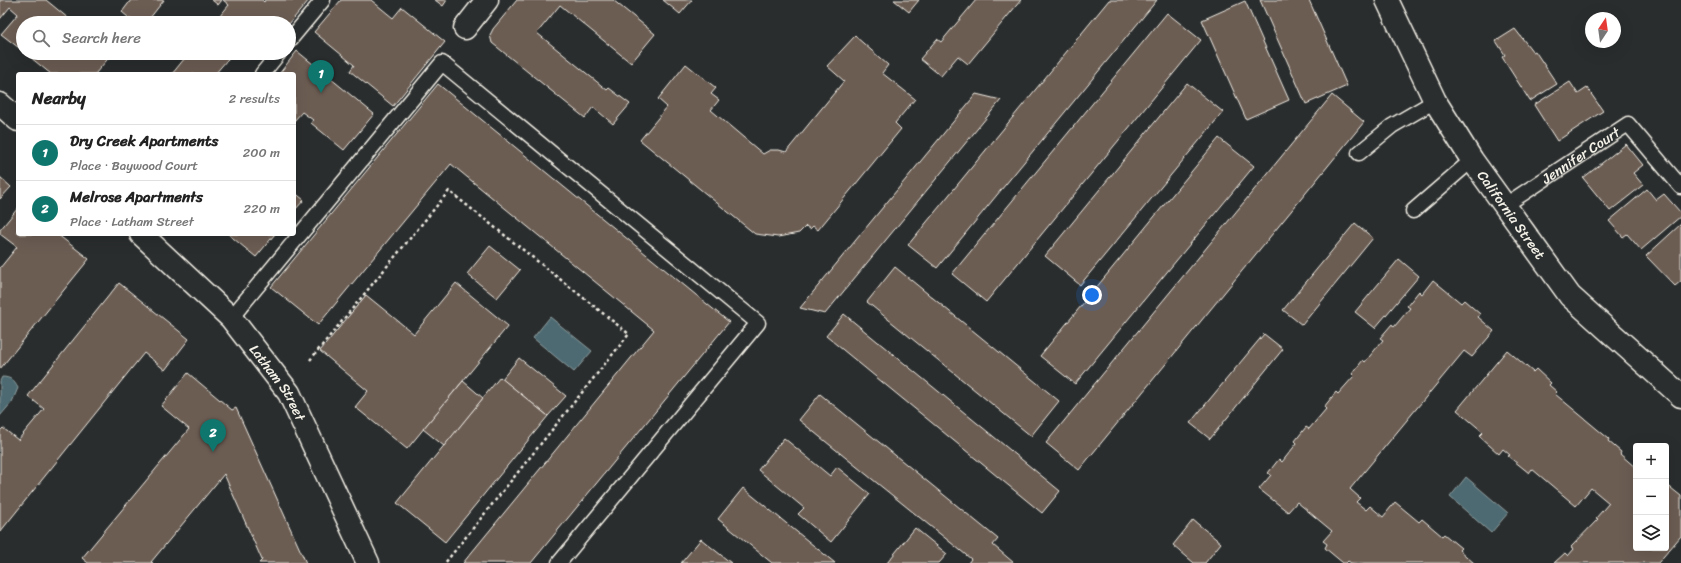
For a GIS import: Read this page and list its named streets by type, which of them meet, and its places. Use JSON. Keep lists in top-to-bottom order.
{
  "streets": {
    "main road": ["California Street", "Latham Street"],
    "lane": ["Jennifer Court"]
  },
  "crossings": [
    ["Jennifer Court", "California Street"]
  ],
  "north": "top",
  "page": {
    "search": "Search here",
    "pins": ["1", "2"],
    "heading": ["Nearby", "2 results"],
    "list": [
      {
        "mark": "1",
        "name": "Dry Creek Apartments",
        "note": "Place · Baywood Court",
        "value": "200 m"
      },
      {
        "mark": "2",
        "name": "Melrose Apartments",
        "note": "Place · Latham Street",
        "value": "220 m"
      }
    ],
    "map_buttons": ["+", "−"]
  }
}
